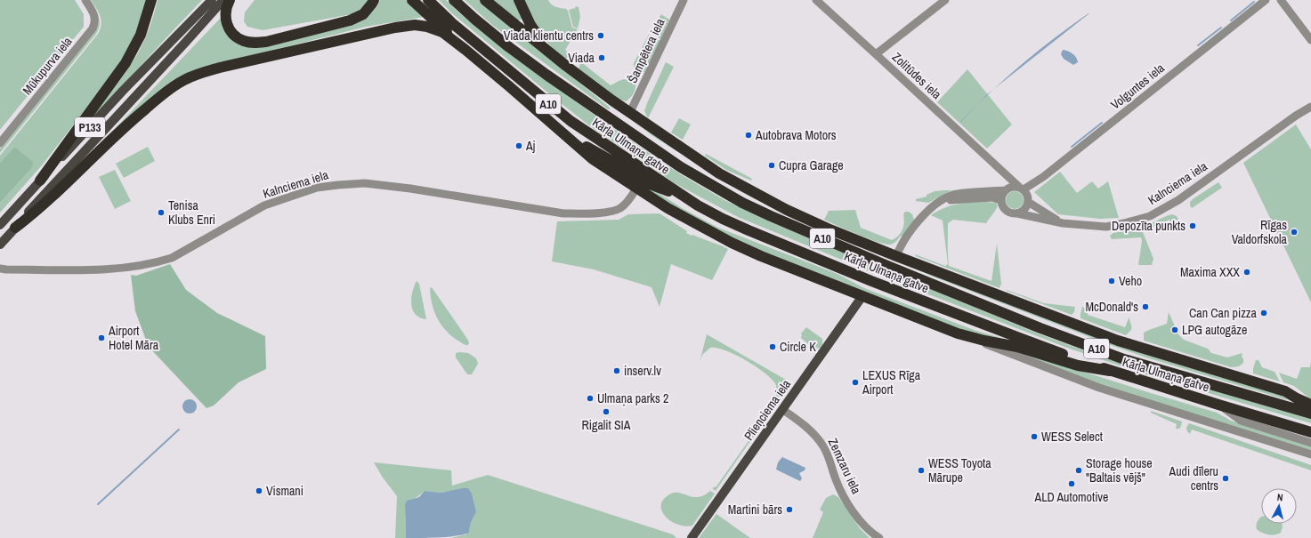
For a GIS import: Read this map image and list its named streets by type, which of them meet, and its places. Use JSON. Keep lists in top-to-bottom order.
{
  "streets": {
    "highway": ["A10", "Kārļa Ulmaņa gatve"],
    "main road": ["P133", "Plieņciema iela"],
    "street": [
      "Šampētera iela",
      "Mūkupurva iela",
      "Zolitūdes iela",
      "Volguntes iela",
      "Kalnciema iela",
      "Zemzaru iela"
    ]
  },
  "crossings": [
    ["Zolitūdes iela", "Volguntes iela"],
    ["Zolitūdes iela", "Kalnciema iela"],
    ["Volguntes iela", "Kalnciema iela"],
    ["Plieņciema iela", "Zemzaru iela"]
  ],
  "places": [
    "Viada klientu centrs",
    "Viada",
    "Autobrava Motors",
    "Aj",
    "Cupra Garage",
    "Tenisa Klubs Enri",
    "Depozīta punkts",
    "Rīgas Valdorfskola",
    "Maxima XXX",
    "Veho",
    "McDonald's",
    "Can Can pizza",
    "LPG autogāze",
    "Airport Hotel Māra",
    "Circle K",
    "inserv.lv",
    "LEXUS Rīga Airport",
    "Ulmaņa parks 2",
    "Rigalit SIA",
    "WESS Select",
    "WESS Toyota Mārupe",
    "Storage house \"Baltais vējš\"",
    "Audi dīleru centrs",
    "ALD Automotive",
    "Vismani",
    "Martini bārs"
  ],
  "north": "top"
}
